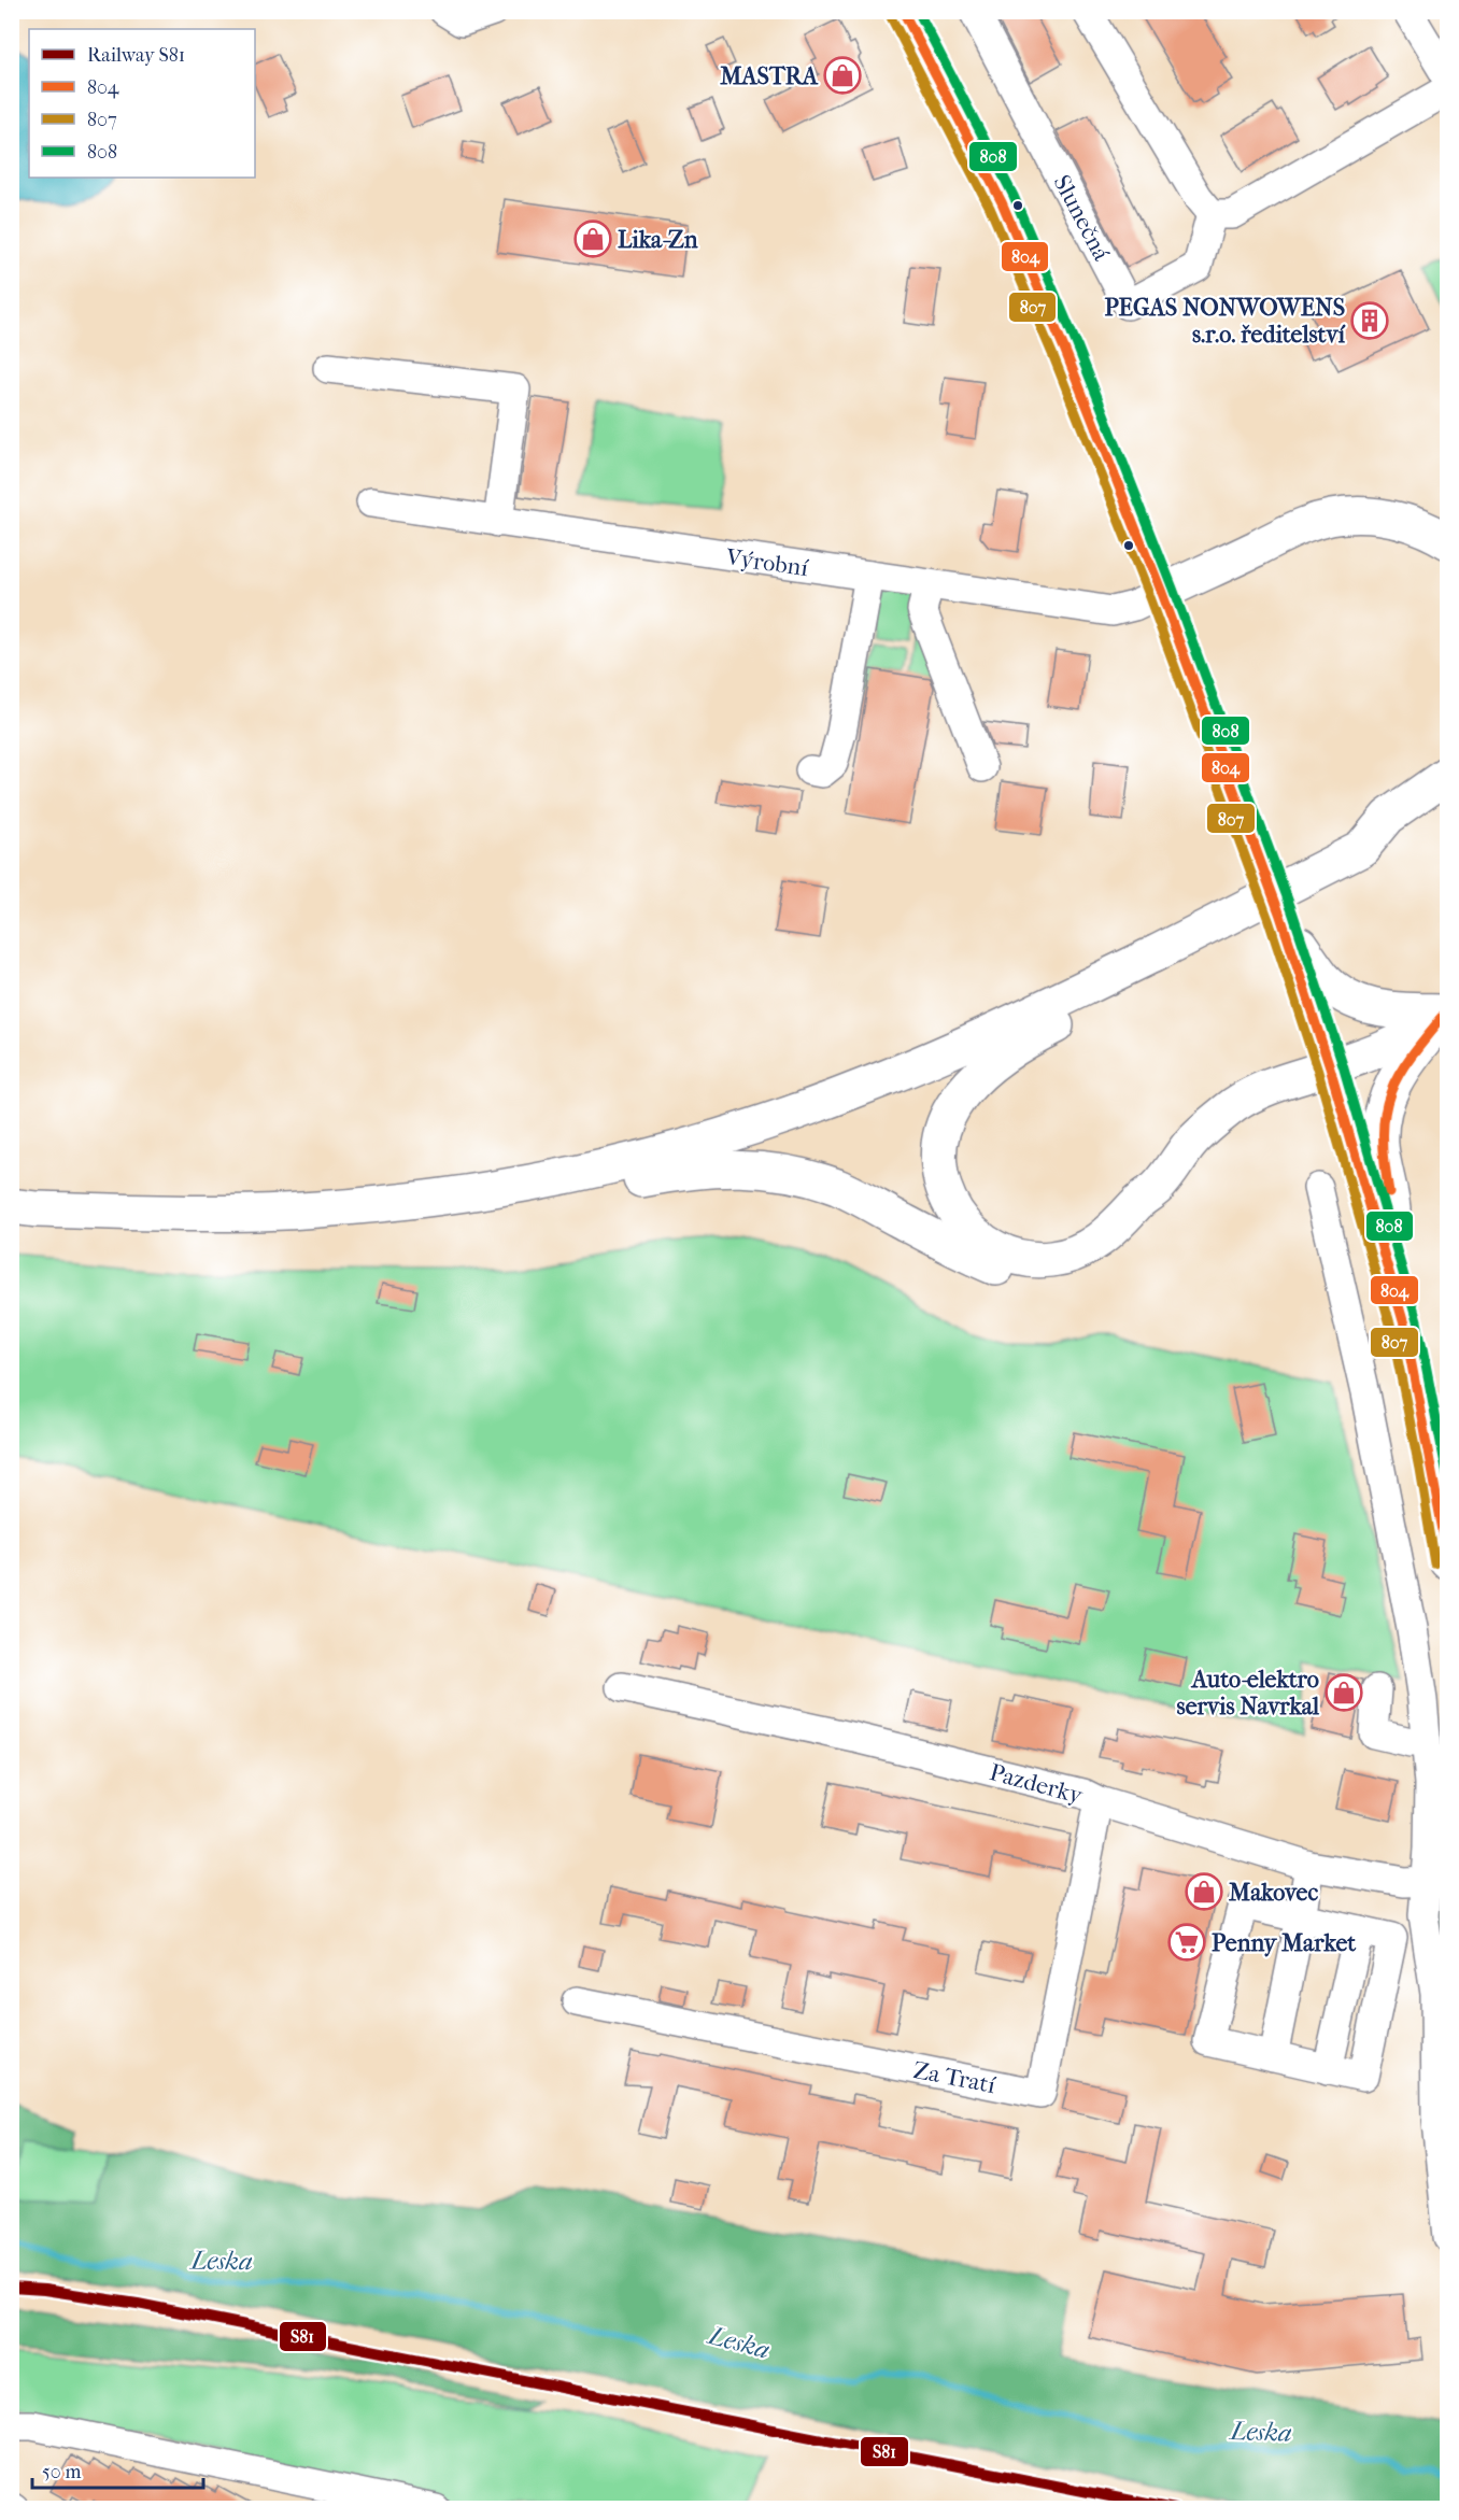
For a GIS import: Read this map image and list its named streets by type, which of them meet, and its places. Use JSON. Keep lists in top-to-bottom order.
{
  "streets": {
    "street": [
      "Slunečná",
      "Výrobní",
      "Pazderky",
      "Za Tratí"
    ]
  },
  "crossings": [
    ["Pazderky", "Za Tratí"]
  ],
  "water": ["Leska"],
  "places": {
    "shop": [
      "MASTRA",
      "Lika-Zn",
      "Auto-elektro servis Navrkal",
      "Makovec"
    ],
    "building": ["PEGAS NONWOWENS s.r.o. ředitelství"],
    "supermarket": ["Penny Market"]
  },
  "lines": [
    "transit line 804",
    "transit line 808",
    "transit line 807",
    "rail line S81"
  ],
  "legend": [
    "Railway S81",
    "804",
    "807",
    "808"
  ],
  "scale_bar": "50 m"
}
